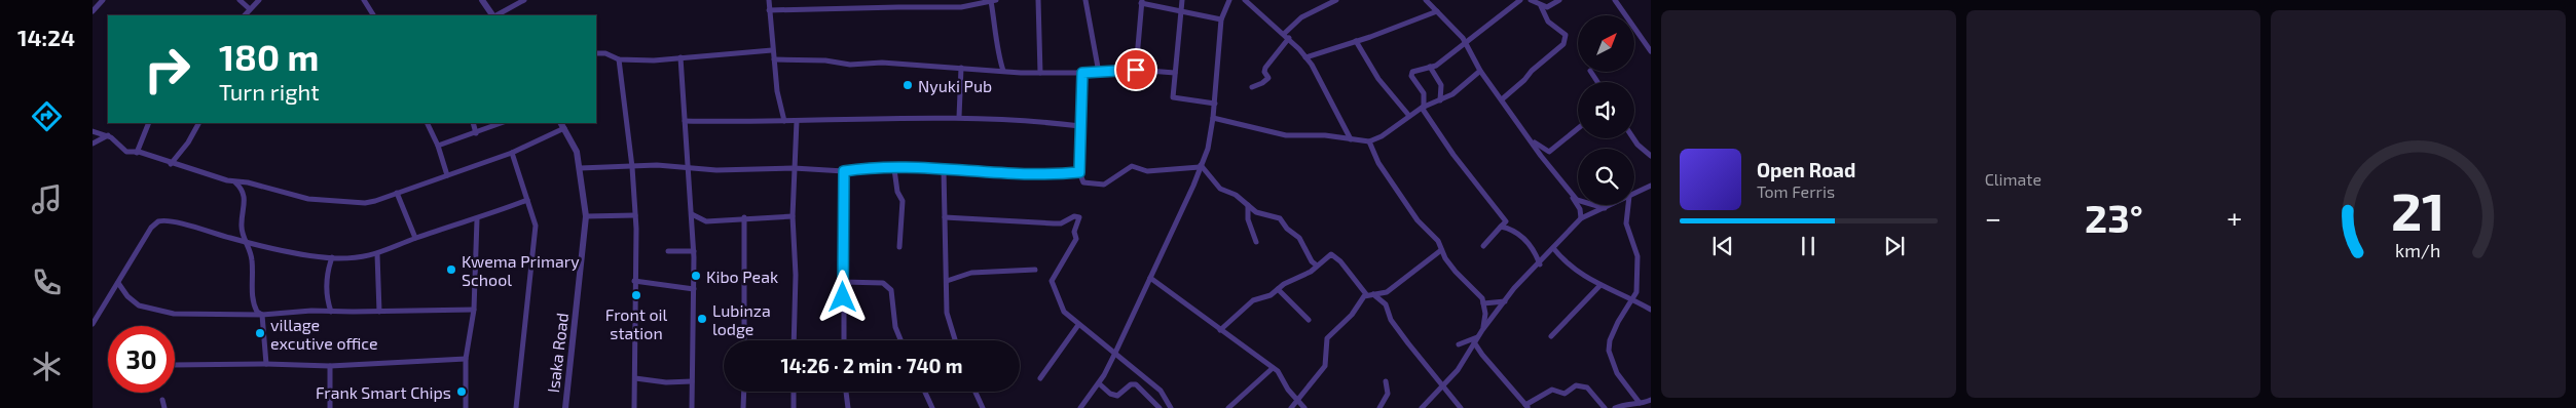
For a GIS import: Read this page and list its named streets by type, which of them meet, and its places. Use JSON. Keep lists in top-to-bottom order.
{
  "streets": {
    "street": ["Isaka Road"]
  },
  "places": [
    "Nyuki Pub",
    "Kwema Primary School",
    "Kibo Peak",
    "Front oil station",
    "Lubinza lodge",
    "village excutive office",
    "Frank Smart Chips"
  ],
  "north": "top right",
  "page": {
    "tabs": "14:24",
    "tile": "Climate",
    "turn": ["180 m", "Turn right"],
    "song": ["Open Road", "Tom Ferris"],
    "heat": ["−", "23°", "+"],
    "limit": "30",
    "trip": "14:26 · 2 min · 740 m",
    "gauge": ["21", "km/h"]
  }
}
